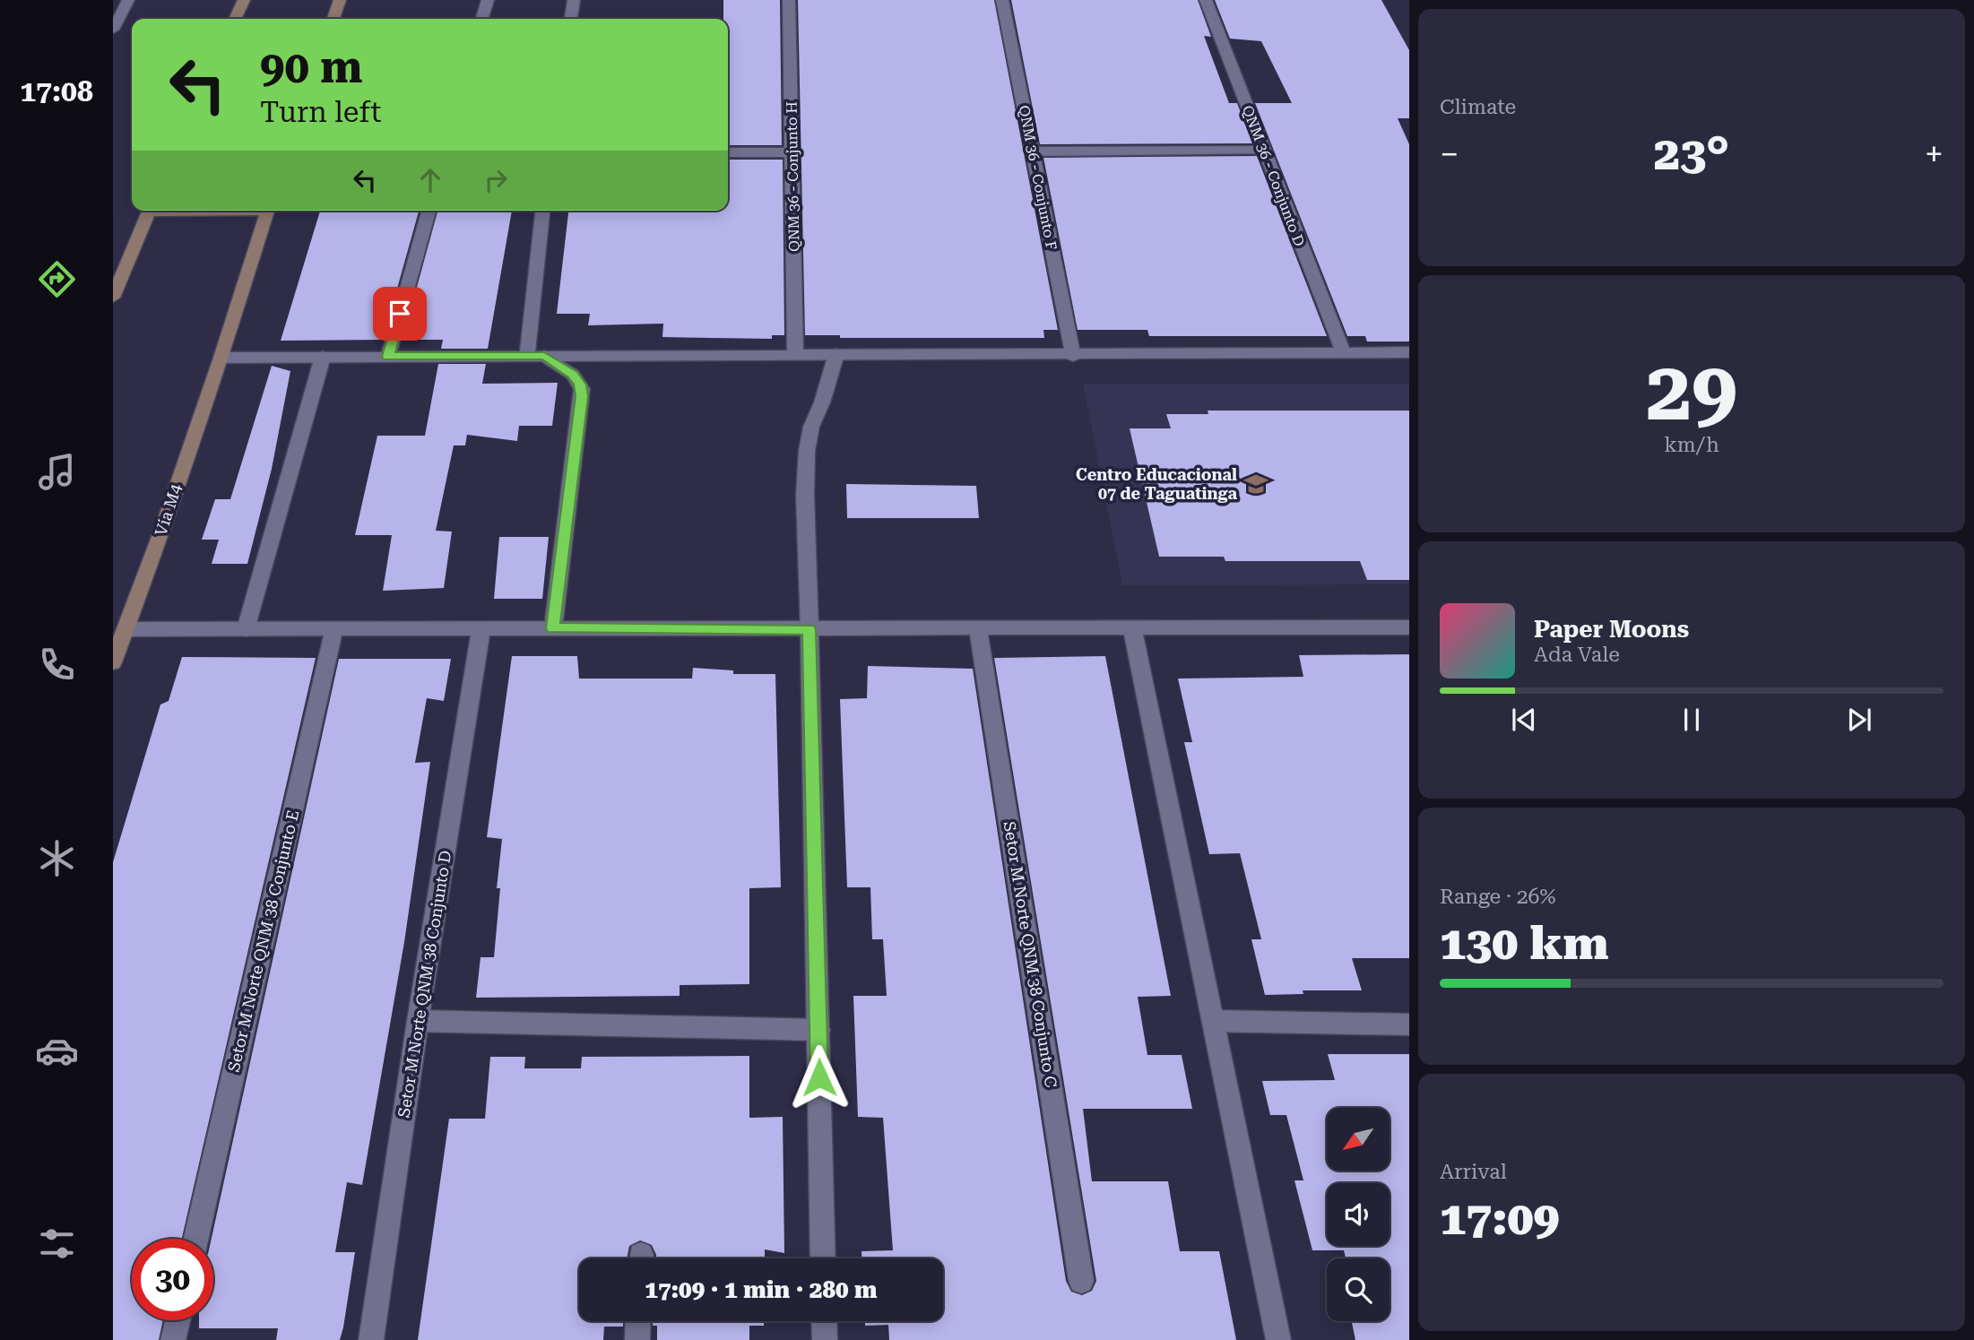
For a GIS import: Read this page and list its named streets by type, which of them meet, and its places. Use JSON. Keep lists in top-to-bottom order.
{
  "streets": {
    "main road": ["Via M4"],
    "street": [
      "QNM 36 - Conjunto D",
      "QNM 36 - Conjunto H",
      "QNM 36 - Conjunto F",
      "Setor M Norte QNM 38 Conjunto E",
      "Setor M Norte QNM 38 Conjunto C",
      "Setor M Norte QNM 38 Conjunto D"
    ]
  },
  "places": {
    "school or university": ["Centro Educacional 07 de Taguatinga"]
  },
  "north": "bottom left",
  "page": {
    "tabs": "17:08",
    "tile": [
      "Climate",
      ["29", "km/h"],
      ["Range · 26%", "130 km"],
      ["Arrival", "17:09"]
    ],
    "turn": ["90 m", "Turn left"],
    "heat": ["−", "23°", "+"],
    "song": ["Paper Moons", "Ada Vale"],
    "limit": "30",
    "trip": "17:09 · 1 min · 280 m"
  }
}
